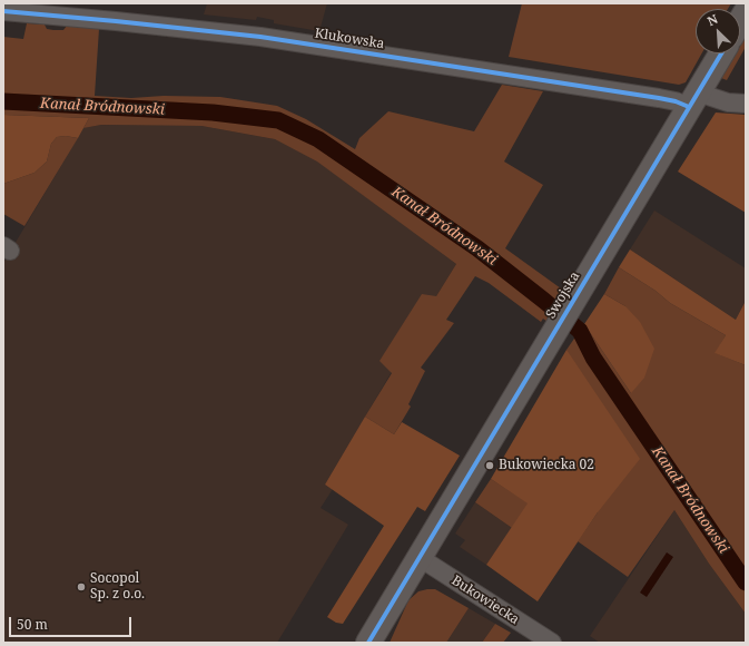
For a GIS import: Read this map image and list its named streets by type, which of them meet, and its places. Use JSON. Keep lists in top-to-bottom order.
{
  "streets": {
    "street": ["Klukowska", "Swojska", "Bukowiecka"]
  },
  "crossings": [
    ["Klukowska", "Swojska"],
    ["Swojska", "Bukowiecka"]
  ],
  "water": ["Kanał Bródnowski"],
  "places": ["Bukowiecka 02", "Socopol Sp. z o.o."],
  "scale_bar": "50 m",
  "north": "top left"
}
